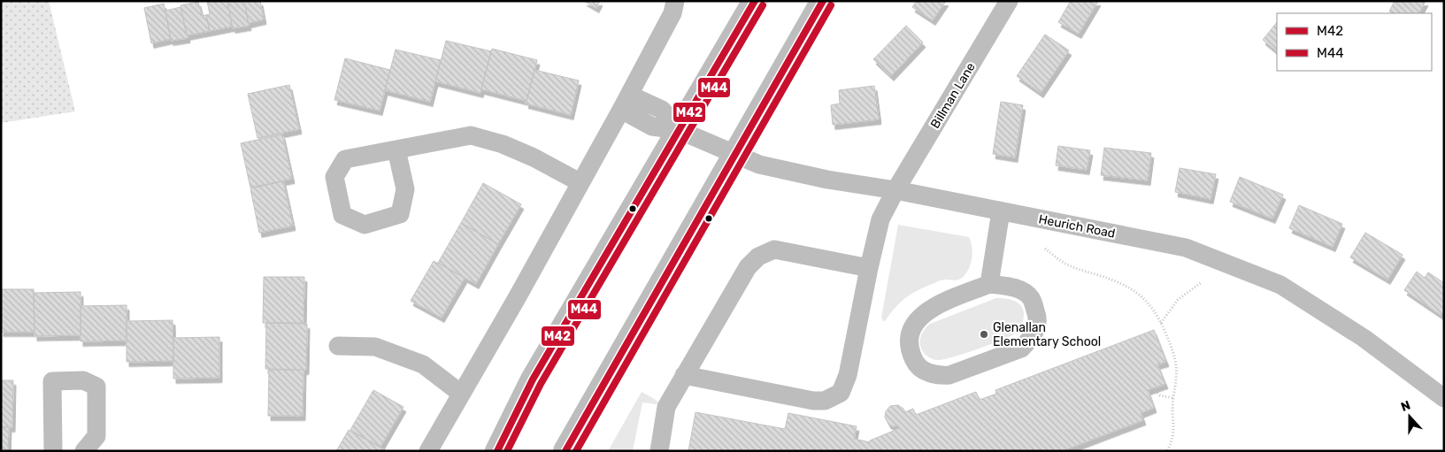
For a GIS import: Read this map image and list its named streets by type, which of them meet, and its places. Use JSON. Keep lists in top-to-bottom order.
{
  "streets": {
    "street": ["Billman Lane", "Heurich Road"]
  },
  "crossings": [
    ["Billman Lane", "Heurich Road"]
  ],
  "places": ["Glenallan Elementary School"],
  "lines": ["transit line M42", "transit line M44"],
  "legend": ["M42", "M44"],
  "north": "top"
}
